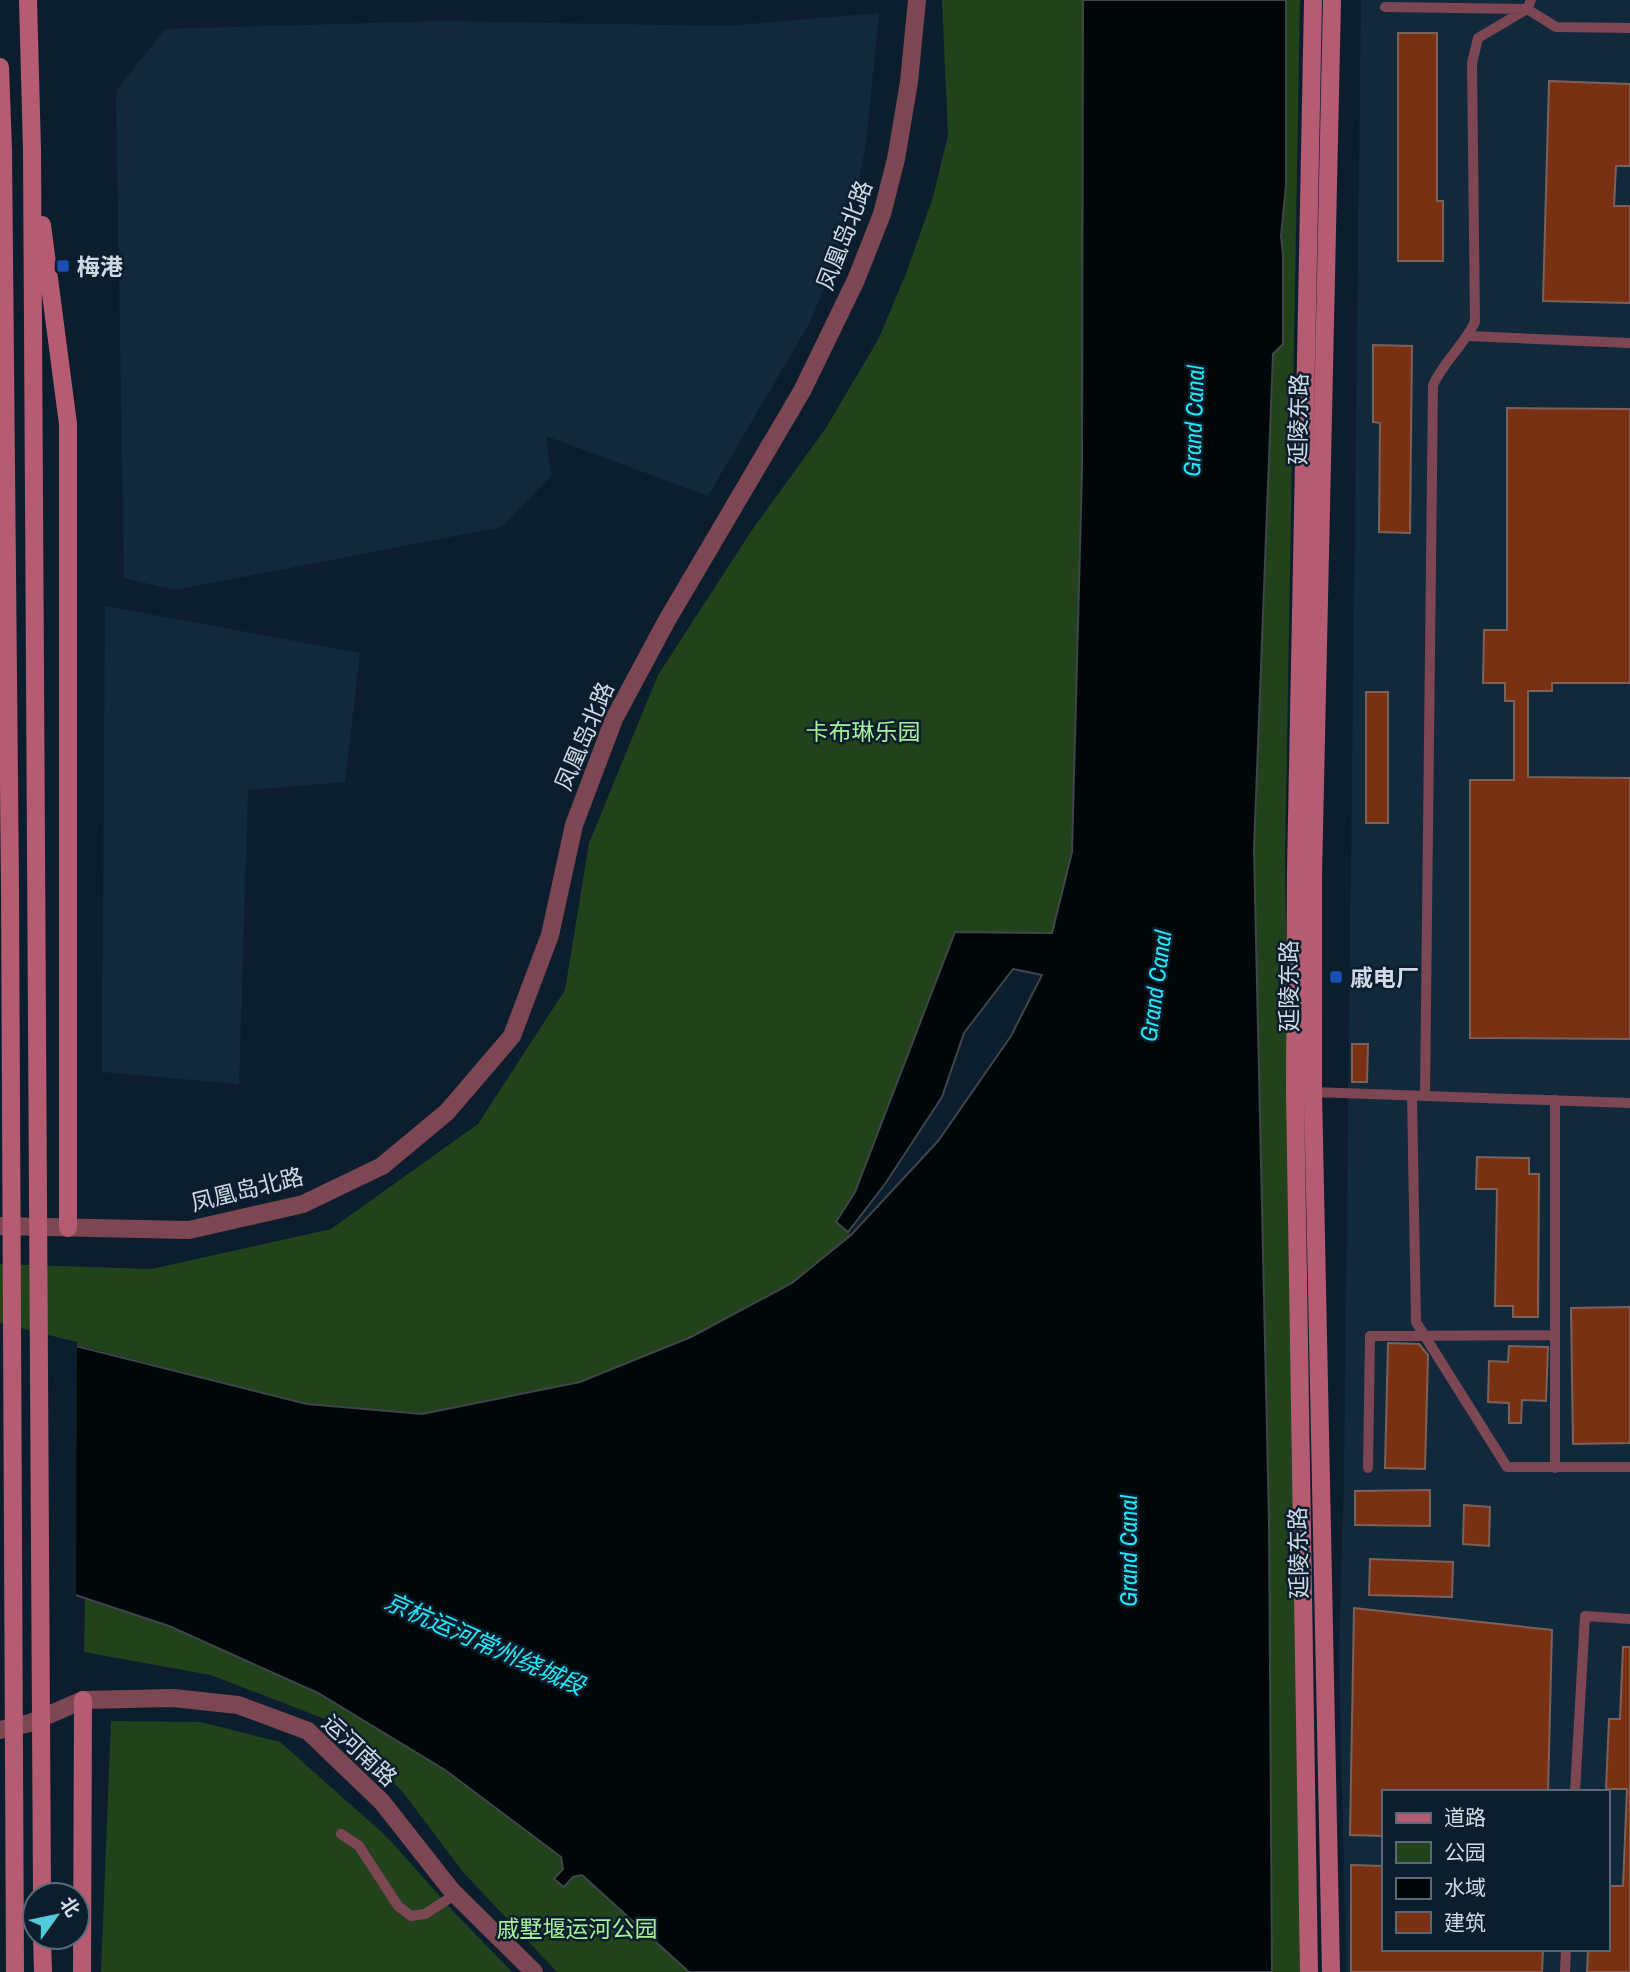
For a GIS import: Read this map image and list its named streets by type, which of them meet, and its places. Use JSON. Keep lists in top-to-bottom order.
{
  "streets": {
    "main road": ["延陵东路"],
    "street": ["凤凰岛北路", "运河南路"]
  },
  "water": ["Grand Canal", "京杭运河常州绕城段"],
  "parks": ["卡布琳乐园", "戚墅堰运河公园"],
  "places": {
    "transit": ["梅港", "戚电厂"]
  },
  "legend": [
    "道路",
    "公园",
    "水域",
    "建筑"
  ],
  "north": "top right"
}
